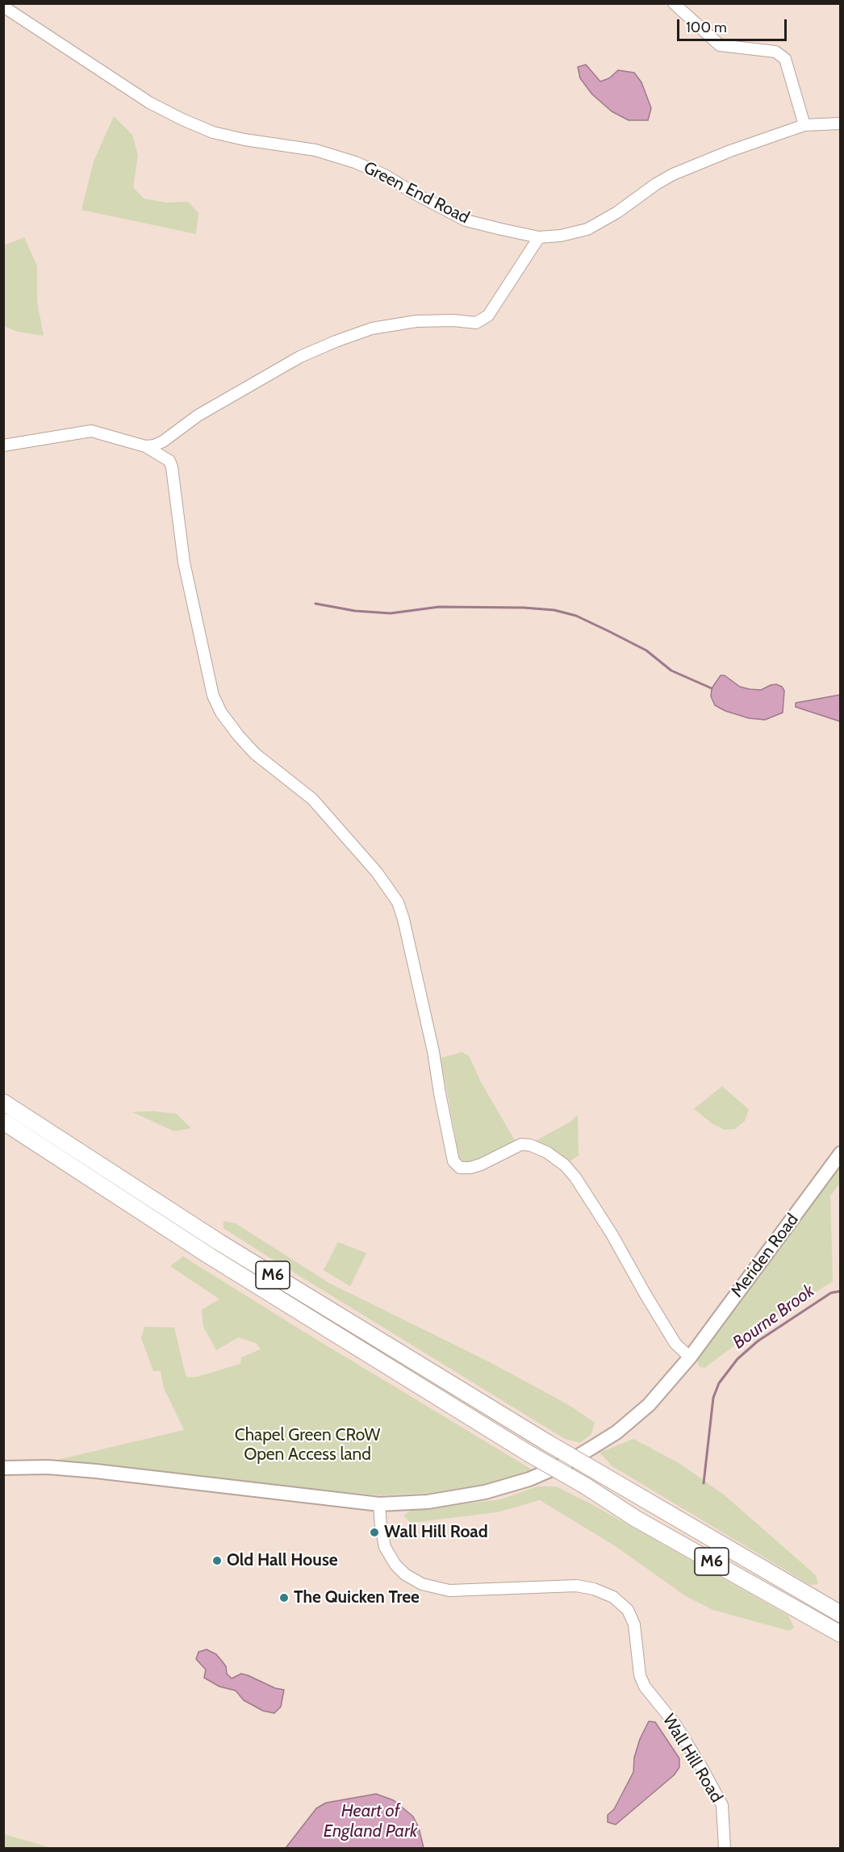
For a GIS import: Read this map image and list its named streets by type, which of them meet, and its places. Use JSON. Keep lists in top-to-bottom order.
{
  "streets": {
    "highway": ["M6"],
    "main road": ["Meriden Road"],
    "street": ["Green End Road", "Wall Hill Road"]
  },
  "crossings": [
    ["Meriden Road", "Wall Hill Road"]
  ],
  "water": ["Bourne Brook", "Heart of England Park"],
  "parks": ["Chapel Green CRoW Open Access land"],
  "places": ["Wall Hill Road", "Old Hall House", "The Quicken Tree"],
  "scale_bar": "100 m"
}
